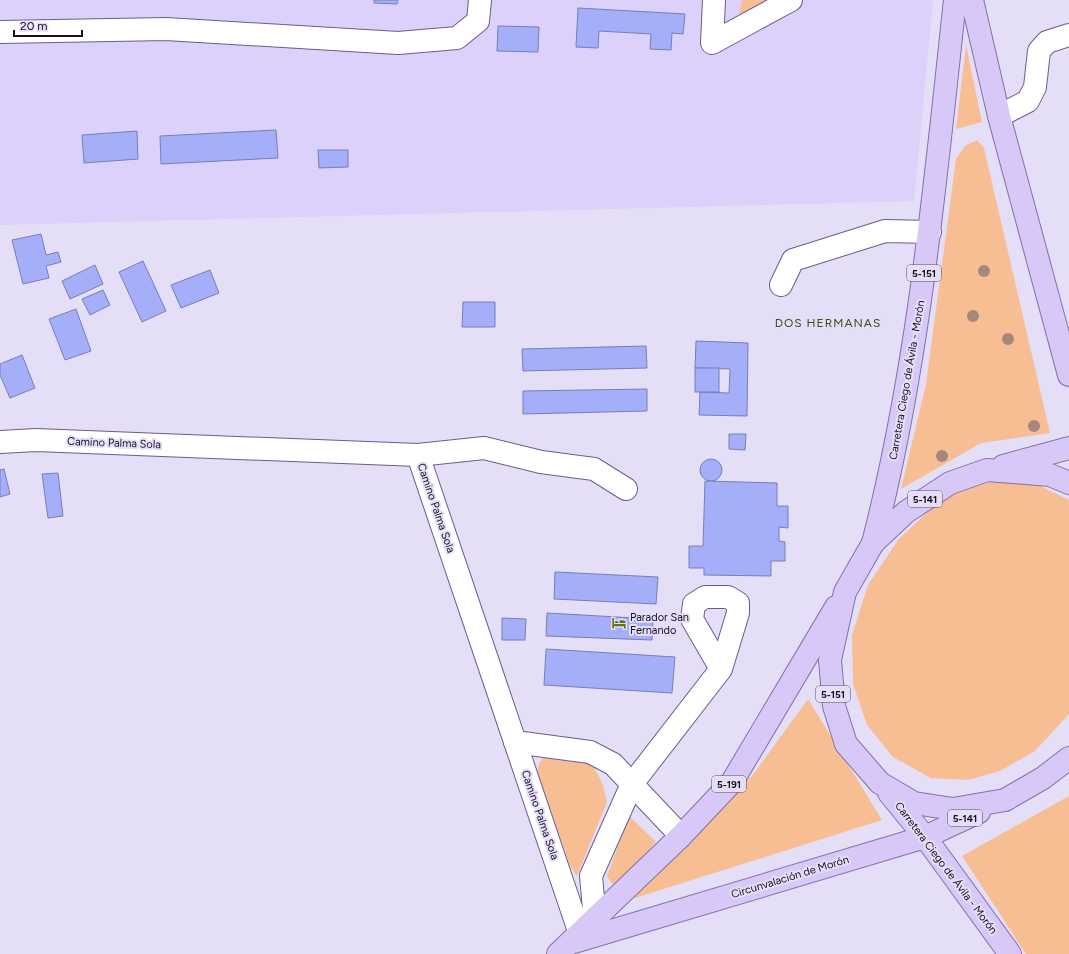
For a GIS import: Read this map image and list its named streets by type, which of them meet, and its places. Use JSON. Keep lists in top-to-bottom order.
{
  "streets": {
    "main road": [
      "5-151",
      "Carretera Ciego de Ávila - Morón",
      "5-141",
      "5-191",
      "Circunvalación de Morón"
    ],
    "street": ["Camino Palma Sola"]
  },
  "crossings": [
    ["5-151", "Carretera Ciego de Ávila - Morón"],
    ["5-151", "5-141"],
    ["5-151", "5-191"],
    ["Carretera Ciego de Ávila - Morón", "5-141"],
    ["Carretera Ciego de Ávila - Morón", "Circunvalación de Morón"],
    ["Camino Palma Sola", "5-191"],
    ["Camino Palma Sola", "Circunvalación de Morón"],
    ["5-141", "Circunvalación de Morón"],
    ["5-191", "Circunvalación de Morón"]
  ],
  "districts": ["DOS HERMANAS"],
  "places": {
    "hotel": ["Parador San Fernando"]
  },
  "scale_bar": "20 m"
}
